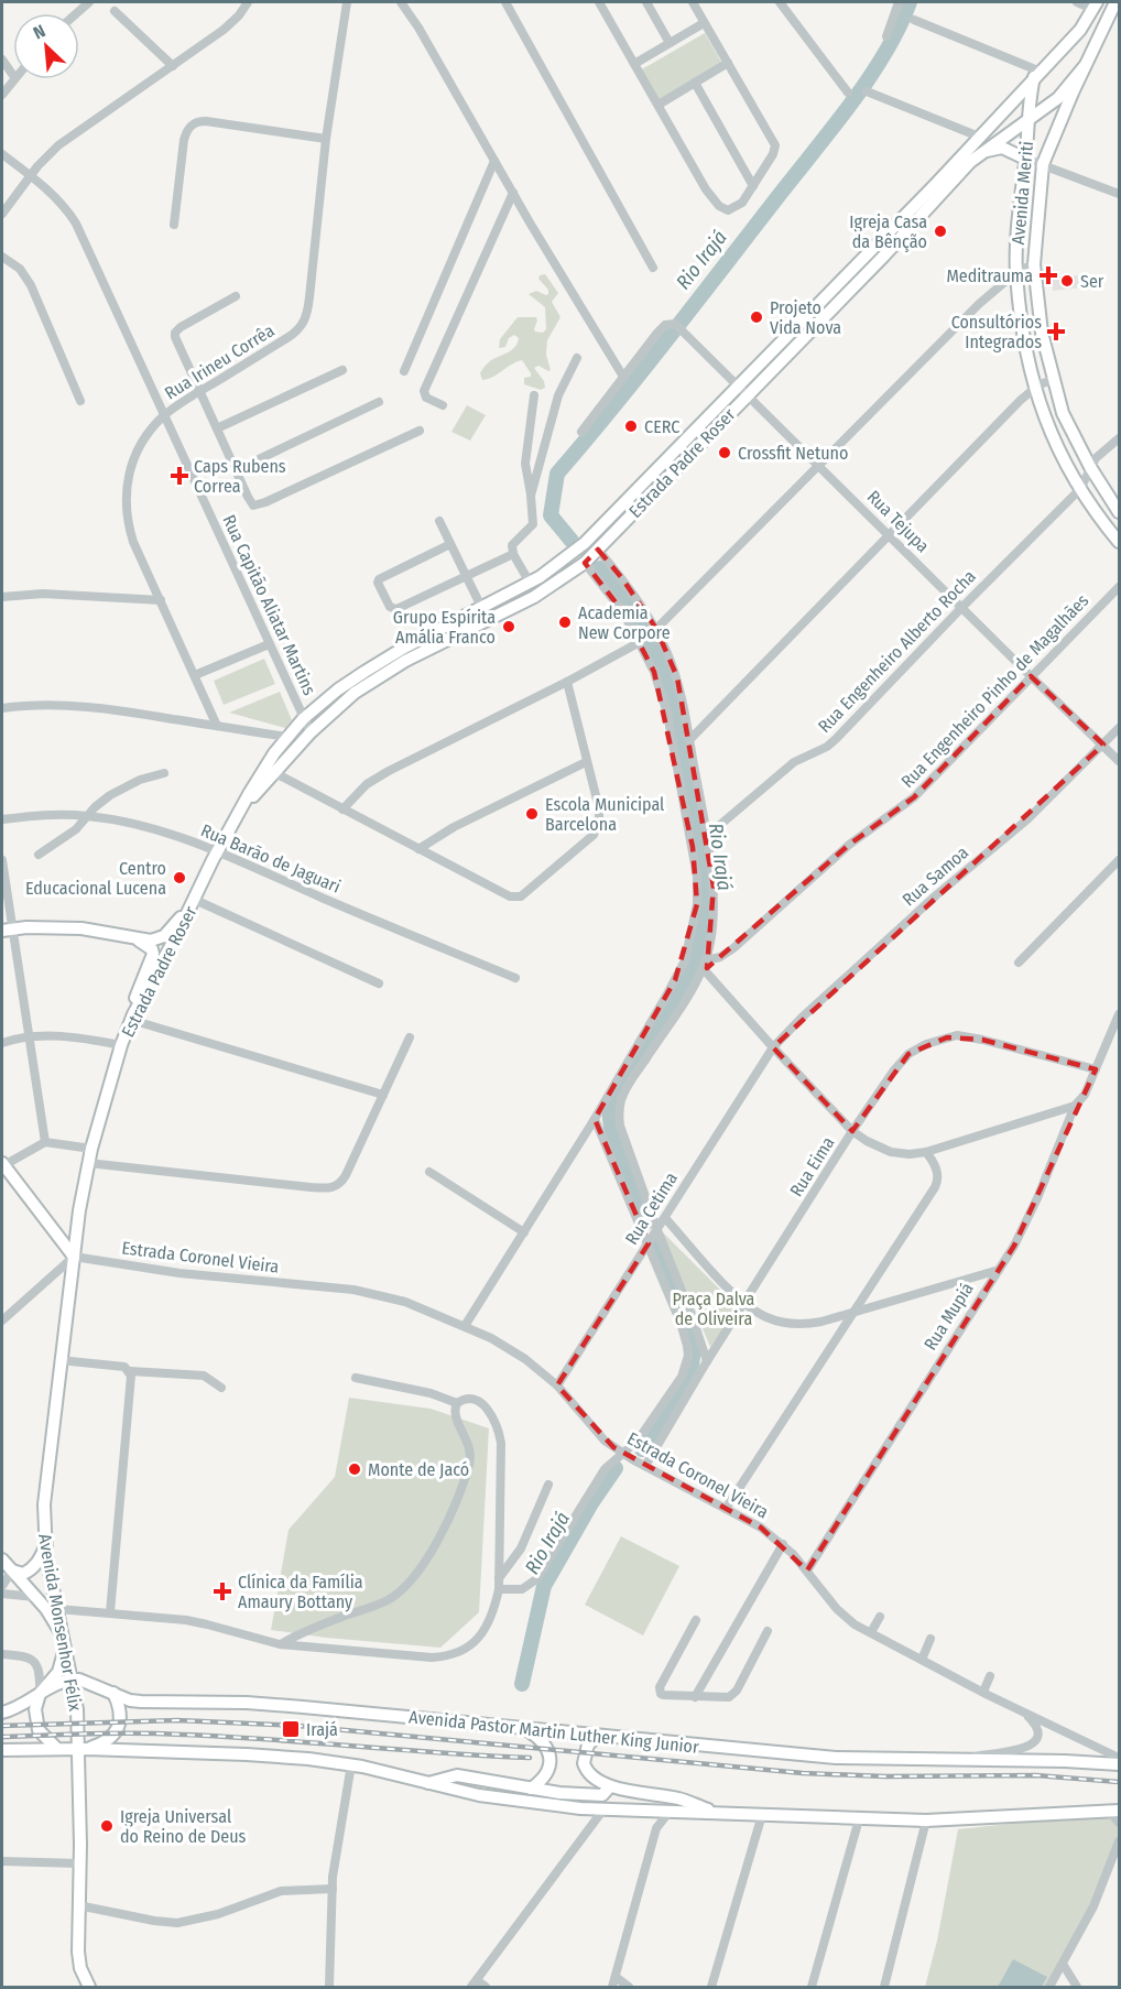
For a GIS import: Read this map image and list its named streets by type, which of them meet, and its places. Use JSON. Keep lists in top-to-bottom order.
{
  "streets": {
    "main road": [
      "Avenida Meriti",
      "Estrada Padre Roser",
      "Avenida Monsenhor Félix",
      "Avenida Pastor Martin Luther King Junior"
    ],
    "street": [
      "Rua Irineu Corrêa",
      "Rua Tejupa",
      "Rua Capitão Aliatar Martins",
      "Rua Engenheiro Alberto Rocha",
      "Rua Engenheiro Pinho de Magalhães",
      "Rua Barão de Jaguari",
      "Rua Samoa",
      "Rua Eima",
      "Rua Cetima",
      "Estrada Coronel Vieira",
      "Rua Mupiá"
    ]
  },
  "crossings": [
    ["Avenida Meriti", "Estrada Padre Roser"],
    ["Avenida Meriti", "Rua Engenheiro Alberto Rocha"],
    ["Rua Irineu Corrêa", "Rua Capitão Aliatar Martins"],
    ["Estrada Padre Roser", "Rua Tejupa"],
    ["Estrada Padre Roser", "Rua Capitão Aliatar Martins"],
    ["Estrada Padre Roser", "Rua Barão de Jaguari"],
    ["Estrada Padre Roser", "Estrada Coronel Vieira"],
    ["Estrada Padre Roser", "Avenida Monsenhor Félix"],
    ["Rua Tejupa", "Rua Engenheiro Alberto Rocha"],
    ["Rua Tejupa", "Rua Engenheiro Pinho de Magalhães"],
    ["Rua Tejupa", "Rua Samoa"],
    ["Rua Samoa", "Rua Cetima"],
    ["Rua Eima", "Estrada Coronel Vieira"],
    ["Rua Eima", "Rua Mupiá"],
    ["Rua Cetima", "Estrada Coronel Vieira"],
    ["Estrada Coronel Vieira", "Rua Mupiá"],
    ["Estrada Coronel Vieira", "Avenida Monsenhor Félix"],
    ["Estrada Coronel Vieira", "Avenida Pastor Martin Luther King Junior"],
    ["Avenida Monsenhor Félix", "Avenida Pastor Martin Luther King Junior"]
  ],
  "water": ["Rio Irajá"],
  "parks": ["Praça Dalva de Oliveira"],
  "places": {
    "other": [
      "Igreja Casa da Bênção",
      "Ser",
      "Projeto Vida Nova",
      "CERC",
      "Crossfit Netuno",
      "Academia New Corpore",
      "Grupo Espírita Amália Franco",
      "Escola Municipal Barcelona",
      "Centro Educacional Lucena",
      "Monte de Jacó",
      "Igreja Universal do Reino de Deus"
    ],
    "health": [
      "Meditrauma",
      "Consultórios Integrados",
      "Caps Rubens Correa",
      "Clínica da Família Amaury Bottany"
    ],
    "transit": ["Irajá"]
  },
  "north": "top left"
}
